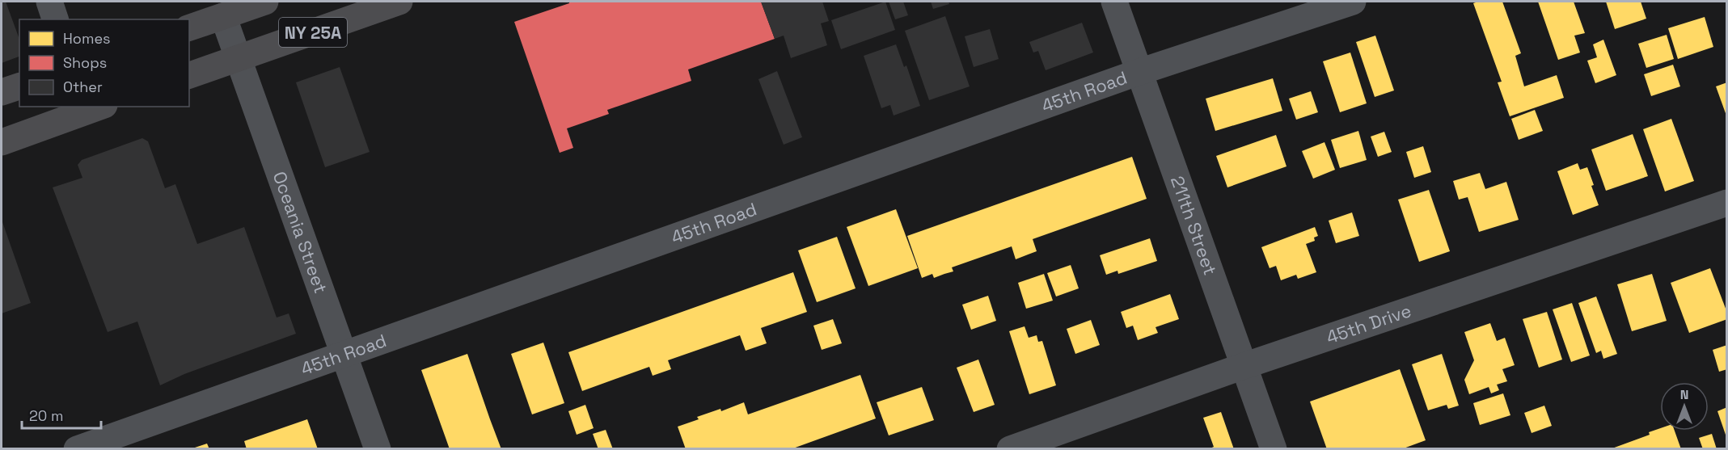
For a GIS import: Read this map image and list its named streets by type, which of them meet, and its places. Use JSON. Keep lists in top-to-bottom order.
{
  "streets": {
    "main road": ["NY 25A"],
    "street": [
      "45th Road",
      "211th Street",
      "Oceania Street",
      "45th Drive"
    ]
  },
  "crossings": [
    ["NY 25A", "Oceania Street"],
    ["45th Road", "211th Street"],
    ["45th Road", "Oceania Street"],
    ["211th Street", "45th Drive"]
  ],
  "legend": ["Homes", "Shops", "Other"],
  "scale_bar": "20 m",
  "north": "top"
}
